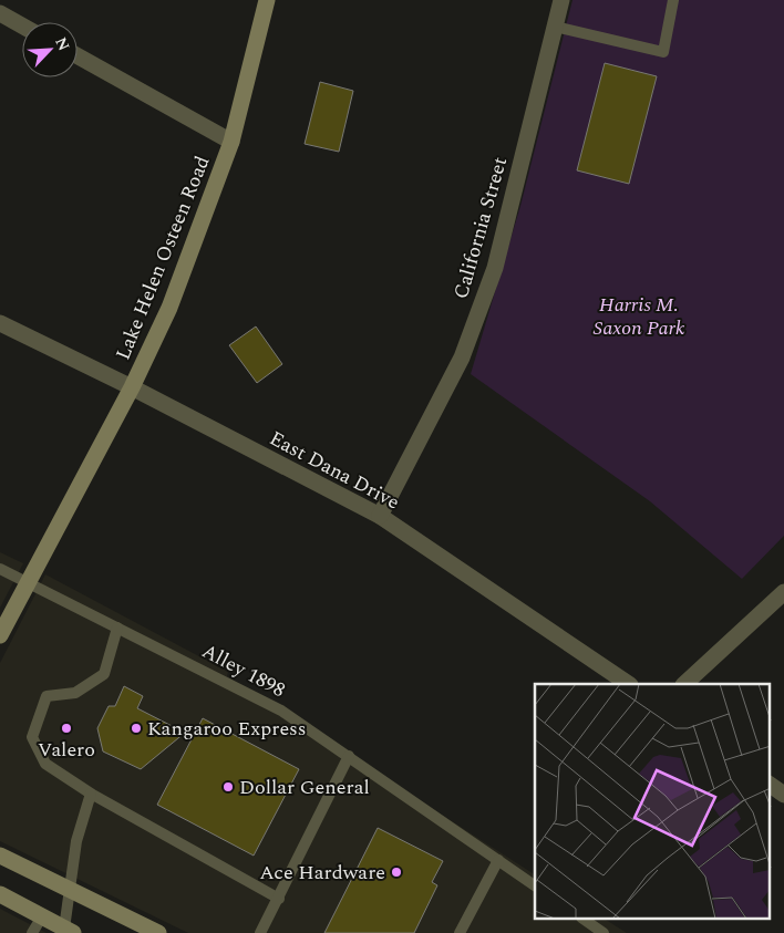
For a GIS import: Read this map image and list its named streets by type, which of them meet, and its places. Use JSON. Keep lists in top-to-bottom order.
{
  "streets": {
    "street": ["California Street", "Lake Helen Osteen Road", "East Dana Drive"],
    "lane": ["Alley 1898"]
  },
  "crossings": [
    ["California Street", "East Dana Drive"],
    ["Lake Helen Osteen Road", "East Dana Drive"],
    ["Lake Helen Osteen Road", "Alley 1898"]
  ],
  "parks": ["Harris M. Saxon Park"],
  "places": [
    "Valero",
    "Kangaroo Express",
    "Dollar General",
    "Ace Hardware"
  ],
  "north": "top right"
}
